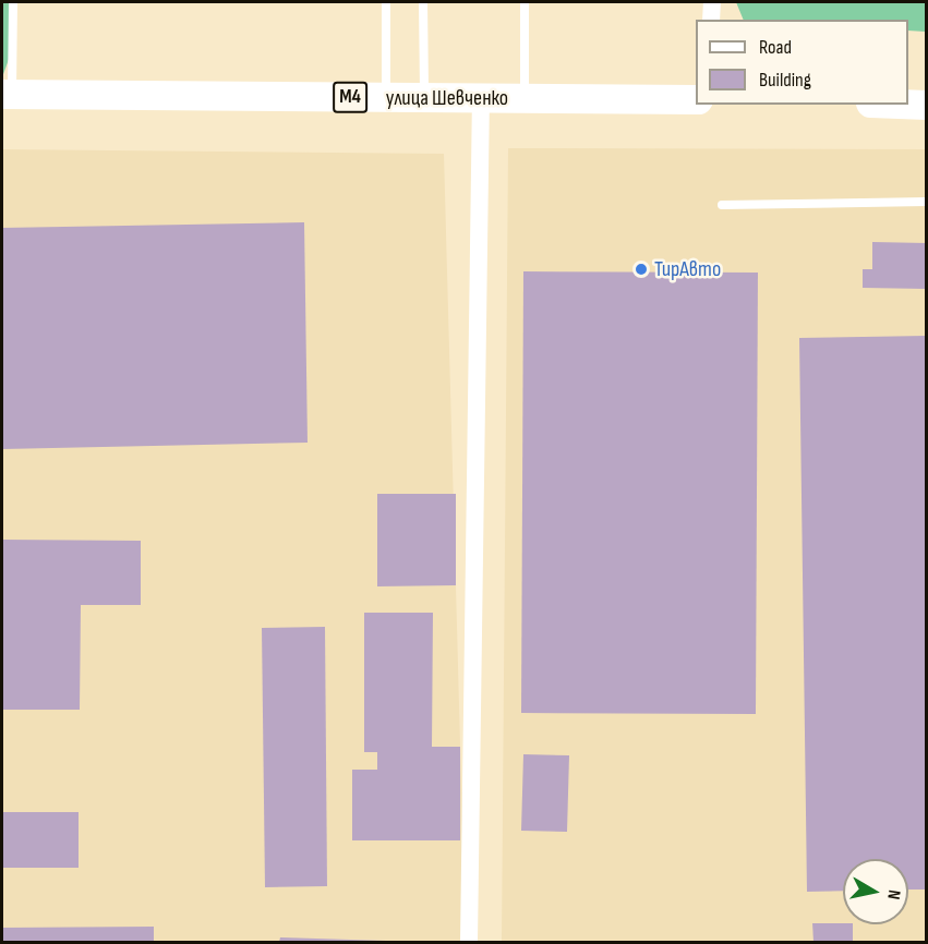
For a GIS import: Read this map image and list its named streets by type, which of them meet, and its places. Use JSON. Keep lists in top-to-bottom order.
{
  "streets": {
    "highway": ["M4", "улица Шевченко"]
  },
  "places": ["ТирАвто"],
  "legend": ["Road", "Building"],
  "north": "right"
}
